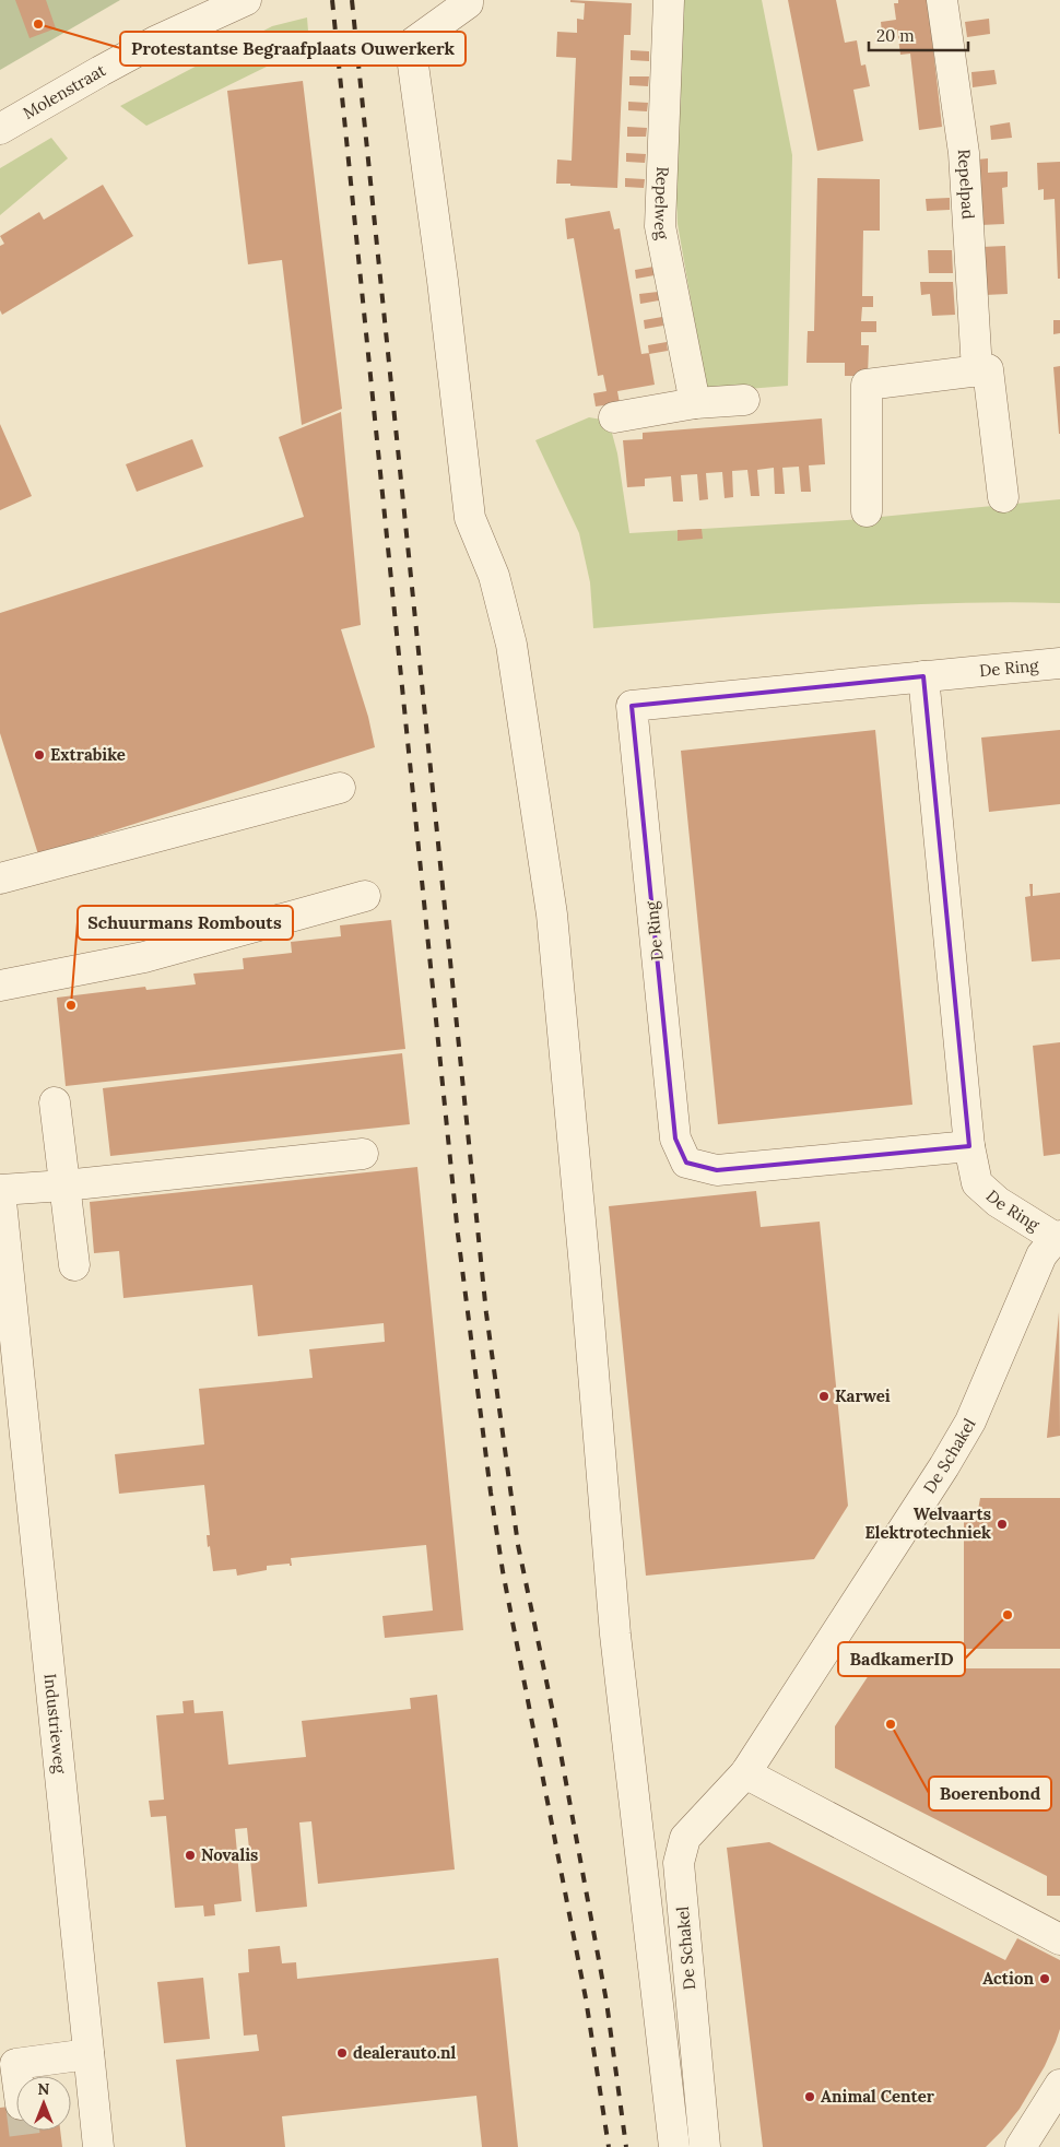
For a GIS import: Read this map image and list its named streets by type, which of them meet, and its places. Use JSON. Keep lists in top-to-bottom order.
{
  "streets": {
    "street": [
      "Molenstraat",
      "Repelpad",
      "Repelweg",
      "De Ring",
      "De Schakel",
      "Industrieweg"
    ]
  },
  "crossings": [
    ["De Ring", "De Schakel"]
  ],
  "places": [
    "Protestantse Begraafplaats Ouwerkerk",
    "Extrabike",
    "Schuurmans Rombouts",
    "Karwei",
    "Welvaarts Elektrotechniek",
    "BadkamerID",
    "Boerenbond",
    "Novalis",
    "Action",
    "dealerauto.nl",
    "Animal Center"
  ],
  "scale_bar": "20 m",
  "north": "top"
}
